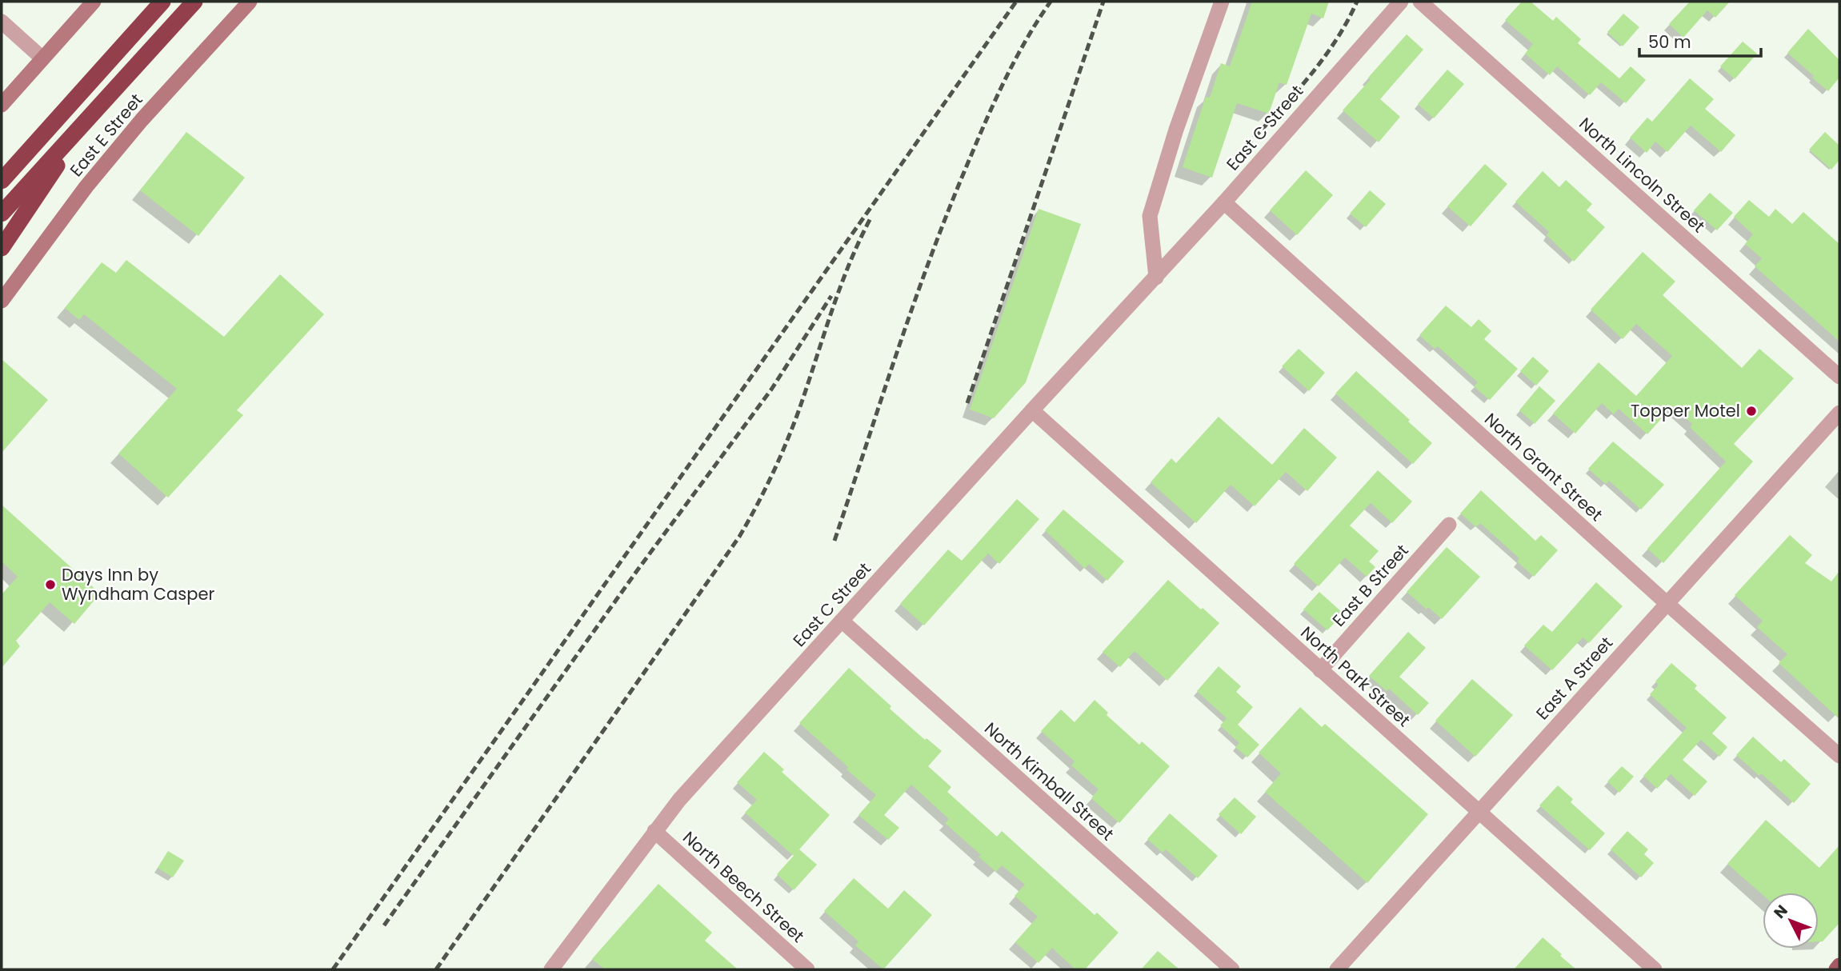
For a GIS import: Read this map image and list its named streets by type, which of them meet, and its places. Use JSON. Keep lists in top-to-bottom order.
{
  "streets": {
    "main road": ["East E Street"],
    "street": [
      "East C Street",
      "North Lincoln Street",
      "North Grant Street",
      "East B Street",
      "North Park Street",
      "East A Street",
      "North Kimball Street",
      "North Beech Street"
    ]
  },
  "crossings": [
    ["East C Street", "North Grant Street"],
    ["East C Street", "North Park Street"],
    ["East C Street", "North Kimball Street"],
    ["East C Street", "North Beech Street"],
    ["North Grant Street", "East A Street"],
    ["East B Street", "North Park Street"],
    ["North Park Street", "East A Street"]
  ],
  "places": ["Topper Motel", "Days Inn by Wyndham Casper"],
  "scale_bar": "50 m",
  "north": "top left"
}
